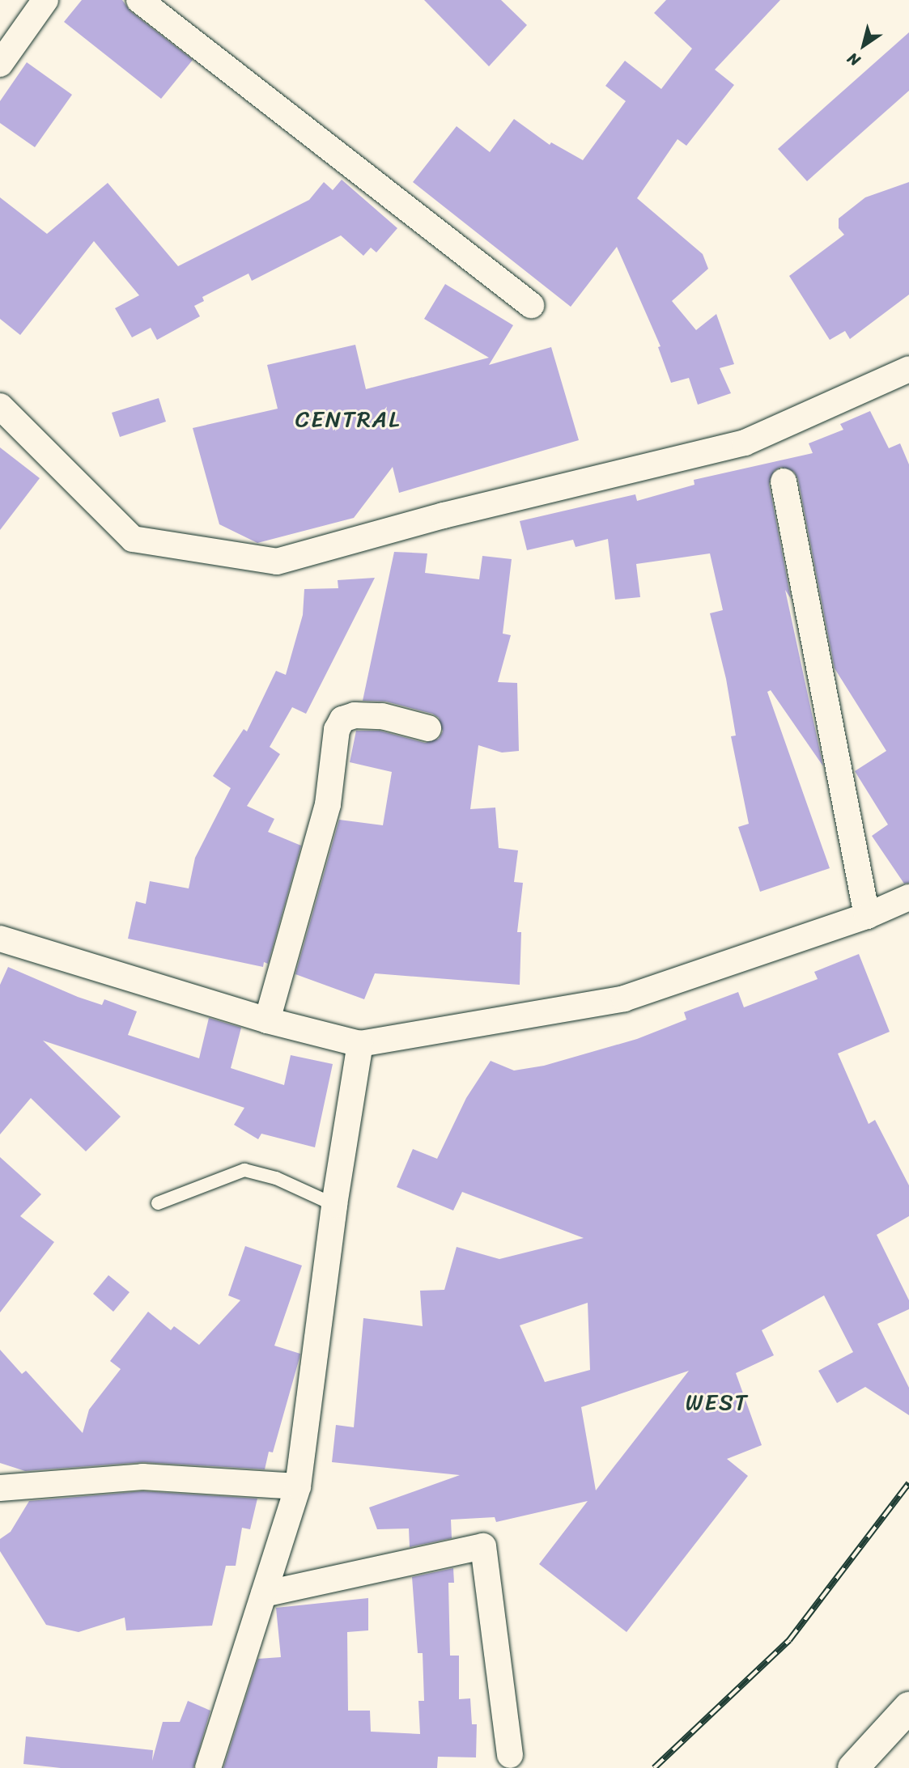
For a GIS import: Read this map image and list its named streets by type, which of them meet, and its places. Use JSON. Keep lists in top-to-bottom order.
{
  "districts": ["CENTRAL", "WEST"],
  "north": "bottom left"
}
